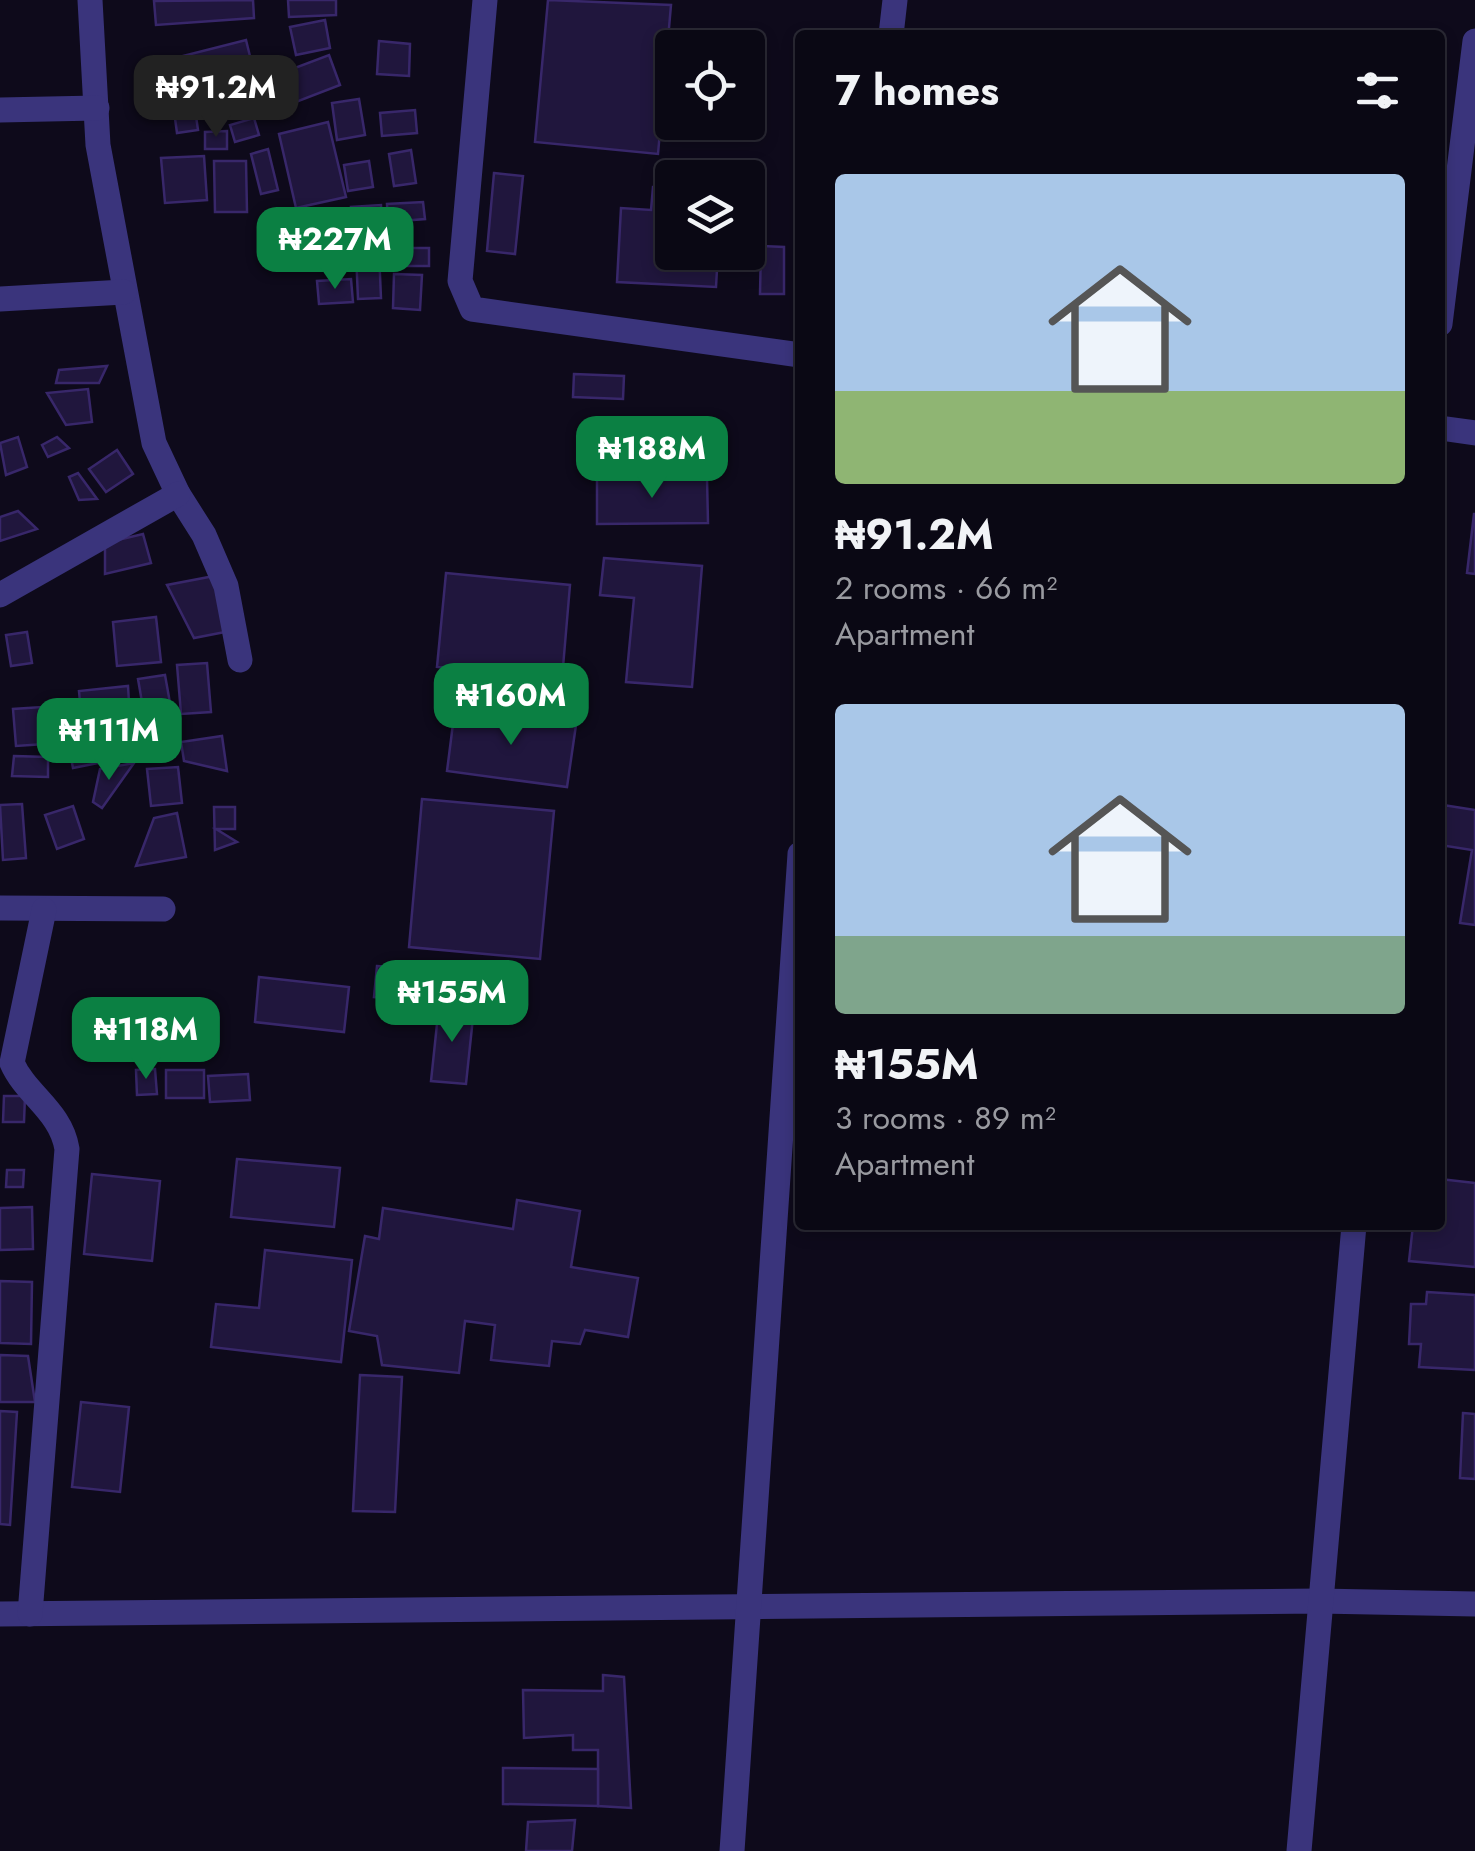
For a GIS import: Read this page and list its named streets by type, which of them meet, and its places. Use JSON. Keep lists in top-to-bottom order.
{
  "page": {
    "heading": "7 homes",
    "price": [
      "₦91.2M",
      "₦227M",
      "₦188M",
      "₦160M",
      "₦111M",
      "₦155M",
      "₦118M"
    ],
    "list": [
      {
        "name": "₦91.2M",
        "note": "2 rooms · 66 m² · Apartment"
      },
      {
        "name": "₦155M",
        "note": "3 rooms · 89 m² · Apartment"
      }
    ]
  }
}
